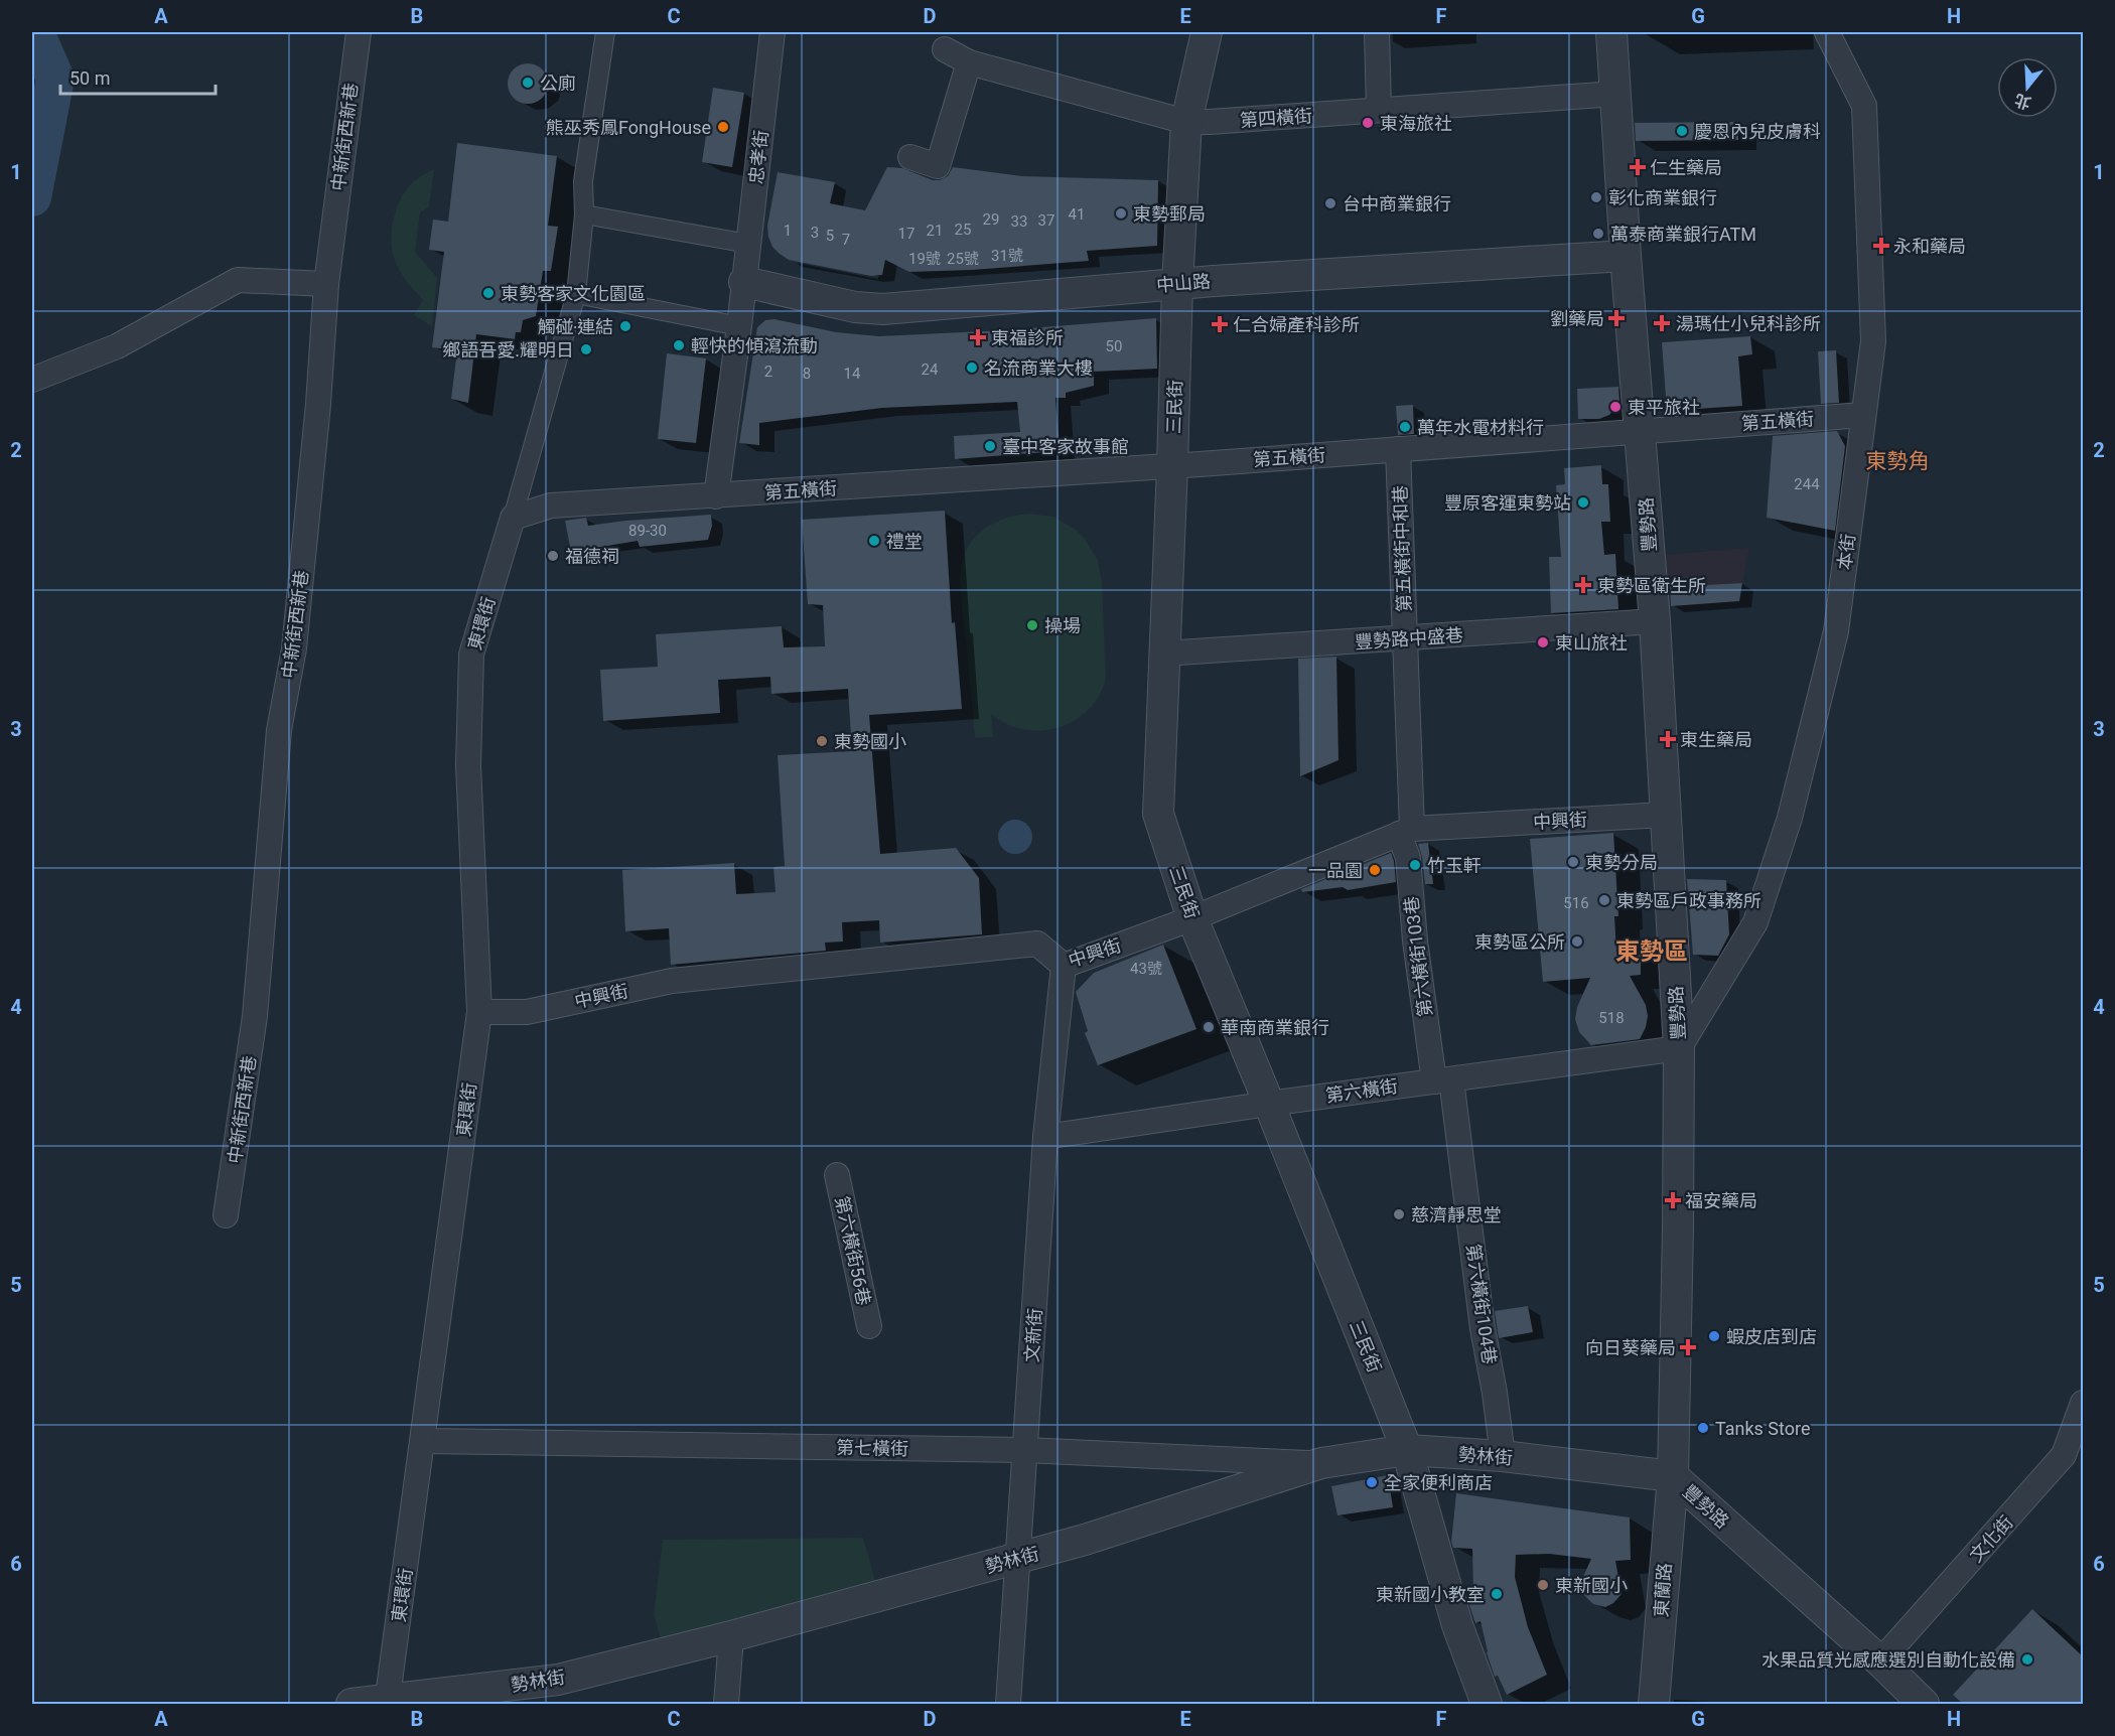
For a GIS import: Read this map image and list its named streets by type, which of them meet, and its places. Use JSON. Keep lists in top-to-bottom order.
{
  "streets": {
    "street": [
      "第四橫街",
      "中新街西新巷",
      "忠孝街",
      "中山路",
      "三民街",
      "第五橫街",
      "豐勢路",
      "第五橫街中和巷",
      "本街",
      "東環街",
      "豐勢路中盛巷",
      "中興街",
      "第六橫街103巷",
      "第六橫街",
      "第六橫街56巷",
      "第六橫街104巷",
      "文新街",
      "第七橫街",
      "勢林街",
      "文化街",
      "東蘭路"
    ]
  },
  "crossings": [
    ["第四橫街", "三民街"],
    ["第四橫街", "豐勢路"],
    ["忠孝街", "中山路"],
    ["中山路", "三民街"],
    ["中山路", "豐勢路"],
    ["三民街", "第五橫街"],
    ["三民街", "豐勢路中盛巷"],
    ["三民街", "中興街"],
    ["三民街", "第六橫街"],
    ["三民街", "勢林街"],
    ["第五橫街", "豐勢路"],
    ["第五橫街", "第五橫街中和巷"],
    ["第五橫街", "本街"],
    ["豐勢路", "本街"],
    ["豐勢路", "豐勢路中盛巷"],
    ["豐勢路", "中興街"],
    ["豐勢路", "第六橫街"],
    ["豐勢路", "勢林街"],
    ["豐勢路", "文化街"],
    ["豐勢路", "東蘭路"],
    ["第五橫街中和巷", "豐勢路中盛巷"],
    ["第五橫街中和巷", "中興街"],
    ["第五橫街中和巷", "第六橫街103巷"],
    ["本街", "第六橫街"],
    ["東環街", "中興街"],
    ["東環街", "第七橫街"],
    ["東環街", "勢林街"],
    ["中興街", "第六橫街103巷"],
    ["中興街", "文新街"],
    ["第六橫街103巷", "第六橫街"],
    ["第六橫街103巷", "第六橫街104巷"],
    ["第六橫街", "第六橫街104巷"],
    ["第六橫街", "文新街"],
    ["第六橫街104巷", "勢林街"],
    ["文新街", "第七橫街"],
    ["文新街", "勢林街"],
    ["第七橫街", "勢林街"],
    ["勢林街", "東蘭路"]
  ],
  "districts": ["東勢角", "東勢區"],
  "places": {
    "other": [
      "公廁",
      "東海旅社",
      "熊巫秀鳳FongHouse",
      "慶恩內兒皮膚科",
      "彰化商業銀行",
      "台中商業銀行",
      "東勢郵局",
      "萬泰商業銀行ATM",
      "東勢客家文化園區",
      "觸碰‧連結",
      "輕快的傾瀉流動",
      "鄉語吾愛.耀明日",
      "名流商業大樓",
      "東平旅社",
      "萬年水電材料行",
      "臺中客家故事館",
      "豐原客運東勢站",
      "禮堂",
      "福德祠",
      "操場",
      "東山旅社",
      "東勢國小",
      "東勢分局",
      "竹玉軒",
      "一品園",
      "東勢區戶政事務所",
      "東勢區公所",
      "華南商業銀行",
      "慈濟靜思堂",
      "蝦皮店到店",
      "Tanks Store",
      "全家便利商店",
      "東新國小",
      "東新國小教室",
      "水果品質光感應選別自動化設備"
    ],
    "health": [
      "仁生藥局",
      "永和藥局",
      "劉藥局",
      "湯瑪仕小兒科診所",
      "仁合婦產科診所",
      "東福診所",
      "東勢區衛生所",
      "東生藥局",
      "福安藥局",
      "向日葵藥局"
    ]
  },
  "house_numbers": [
    "41",
    "29",
    "37",
    "33",
    "25",
    "1",
    "21",
    "3",
    "17",
    "5",
    "7",
    "31號",
    "19號",
    "25號",
    "50",
    "24",
    "2",
    "8",
    "14",
    "244",
    "89-30",
    "516",
    "43號",
    "518"
  ],
  "scale_bar": "50 m",
  "north": "bottom",
  "grid": {
    "columns": [
      "A",
      "B",
      "C",
      "D",
      "E",
      "F",
      "G",
      "H"
    ],
    "rows": [
      "1",
      "2",
      "3",
      "4",
      "5",
      "6"
    ]
  }
}
